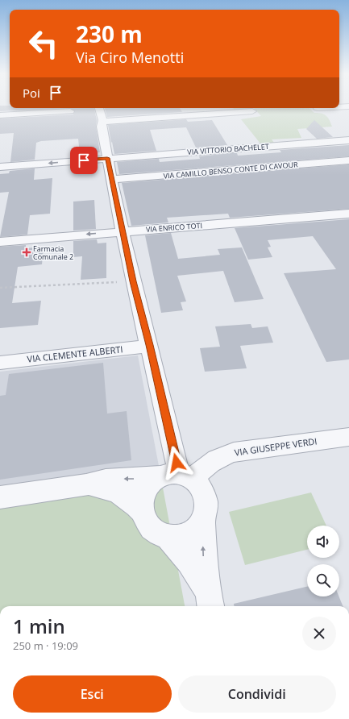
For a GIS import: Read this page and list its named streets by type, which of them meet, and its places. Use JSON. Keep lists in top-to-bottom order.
{
  "streets": {
    "street": [
      "VIA VITTORIO BACHELET",
      "VIA CAMILLO BENSO CONTE DI CAVOUR",
      "VIA ENRICO TOTI",
      "VIA CLEMENTE ALBERTI",
      "VIA GIUSEPPE VERDI"
    ]
  },
  "places": {
    "health": ["Farmacia Comunale 2"]
  },
  "page": {
    "turn": ["230 m", "Via Ciro Menotti"],
    "then": "Poi",
    "heading": ["1 min", "250 m · 19:09"],
    "buttons": ["Esci", "Condividi"]
  }
}
